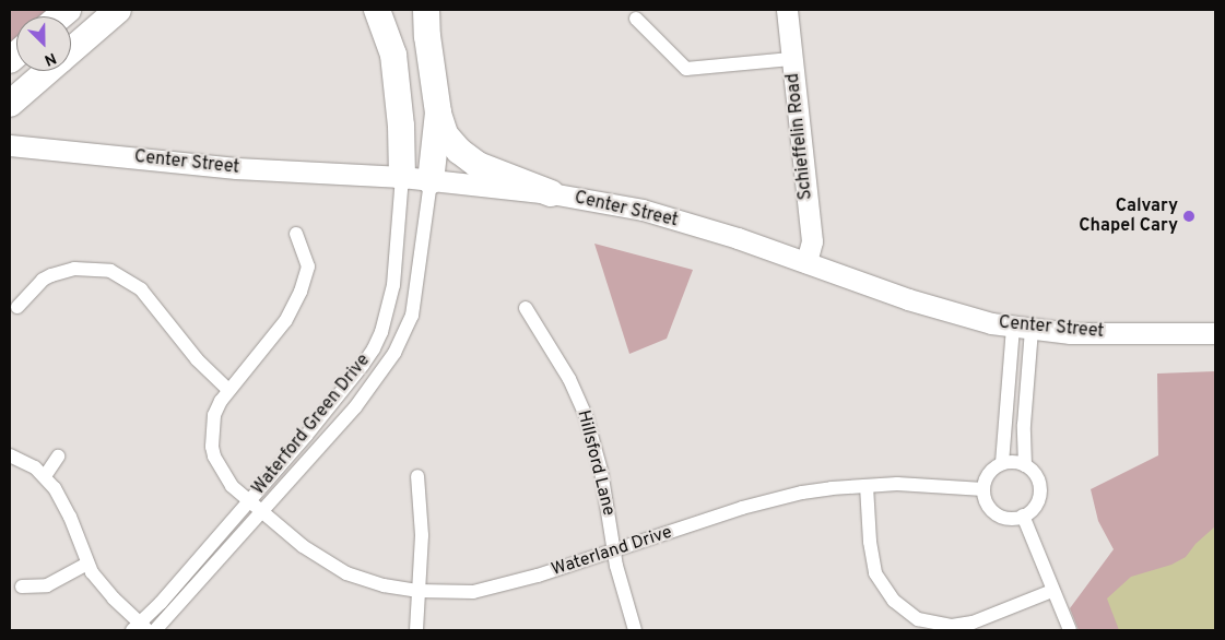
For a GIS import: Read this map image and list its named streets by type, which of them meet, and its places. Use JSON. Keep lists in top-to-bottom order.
{
  "streets": {
    "main road": ["Schieffelin Road", "Center Street"],
    "street": ["Waterford Green Drive", "Hillsford Lane", "Waterland Drive"]
  },
  "crossings": [
    ["Schieffelin Road", "Center Street"],
    ["Center Street", "Waterford Green Drive"],
    ["Waterford Green Drive", "Waterland Drive"],
    ["Hillsford Lane", "Waterland Drive"]
  ],
  "places": ["Calvary Chapel Cary"],
  "north": "bottom right"
}
